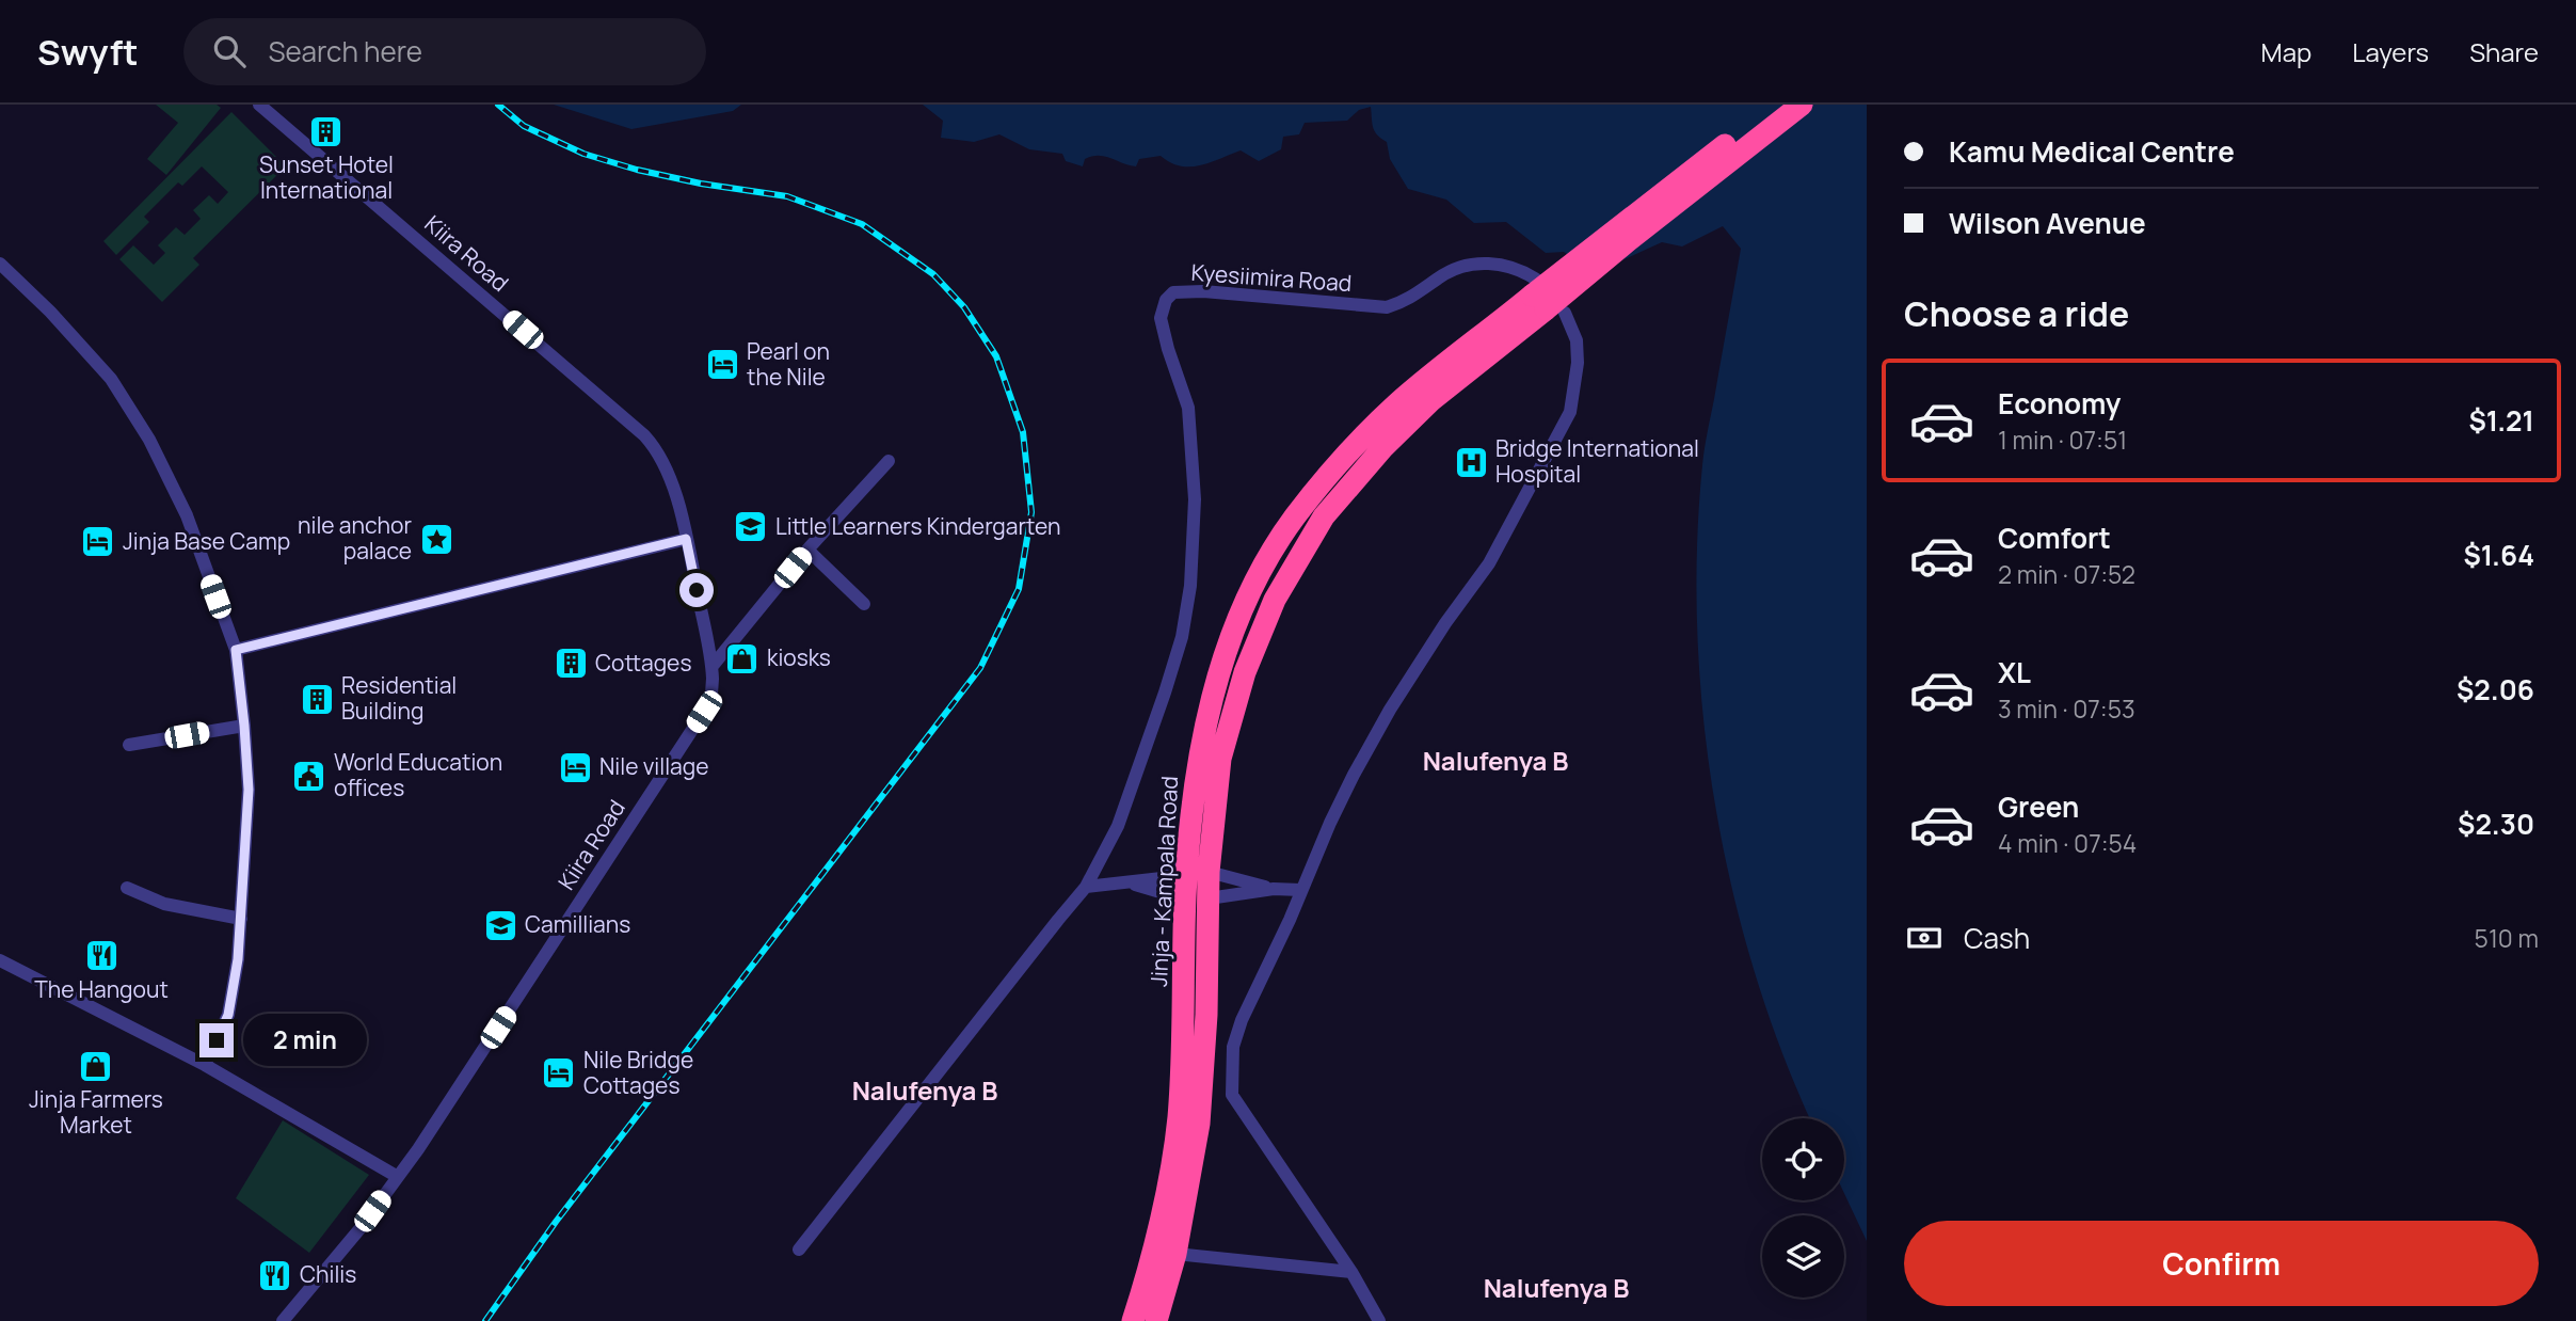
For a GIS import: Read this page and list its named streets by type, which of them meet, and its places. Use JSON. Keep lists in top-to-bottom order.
{
  "streets": {
    "highway": ["Jinja - Kampala Road"],
    "street": ["Kiira Road", "Kyesiimira Road"]
  },
  "crossings": [
    ["Kyesiimira Road", "Jinja - Kampala Road"]
  ],
  "districts": ["Nalufenya B", "Nalufenya B", "Nalufenya B"],
  "places": {
    "building": ["Sunset Hotel International", "Cottages", "Residential Building"],
    "hotel": [
      "Pearl on the Nile",
      "Jinja Base Camp",
      "Nile village",
      "Nile Bridge Cottages"
    ],
    "hospital": ["Bridge International Hospital"],
    "school or university": ["Little Learners Kindergarten", "Camillians"],
    "place": ["nile anchor palace"],
    "shop": ["kiosks", "Jinja Farmers Market"],
    "public building": ["World Education offices"],
    "restaurant": ["The Hangout", "Chilis"]
  },
  "page": {
    "header": "Swyft",
    "search": "Search here",
    "nav": ["Map", "Layers", "Share"],
    "banner": ["Kamu Medical Centre", "Wilson Avenue"],
    "heading": "Choose a ride",
    "list": [
      {
        "name": "Economy",
        "note": "1 min · 07:51",
        "value": "$1.21"
      },
      {
        "name": "Comfort",
        "note": "2 min · 07:52",
        "value": "$1.64"
      },
      {
        "name": "XL",
        "note": "3 min · 07:53",
        "value": "$2.06"
      },
      {
        "name": "Green",
        "note": "4 min · 07:54",
        "value": "$2.30"
      }
    ],
    "pay": ["Cash", "510 m"],
    "bubble": "2 min",
    "buttons": "Confirm"
  }
}
